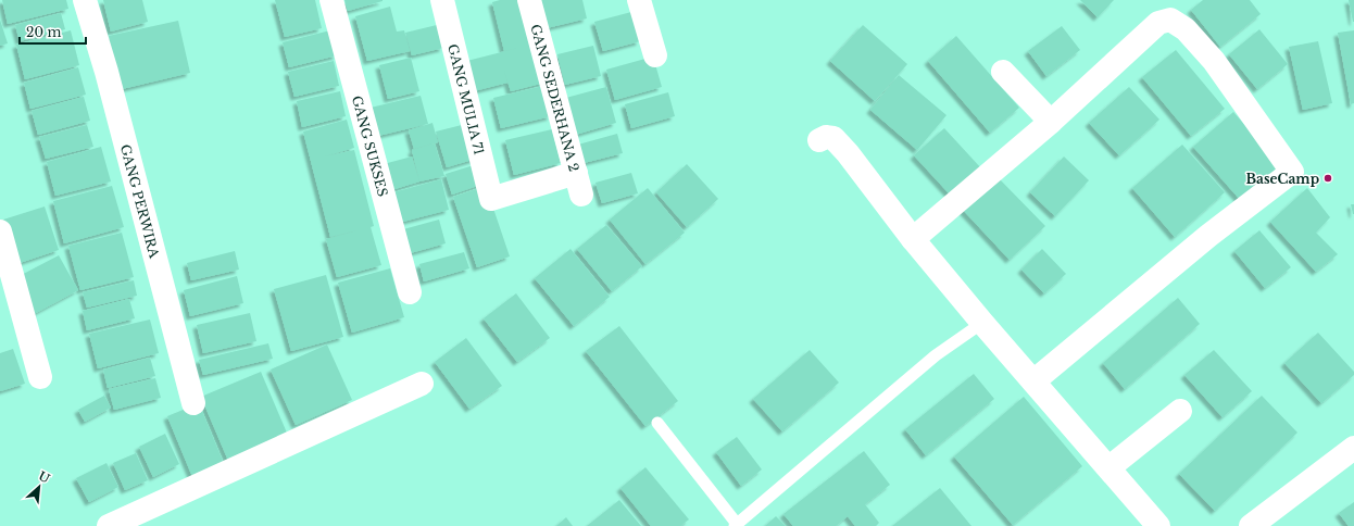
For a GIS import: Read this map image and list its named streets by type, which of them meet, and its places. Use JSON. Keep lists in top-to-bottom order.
{
  "streets": {
    "street": [
      "GANG SEDERHANA 2",
      "GANG MULIA 71",
      "GANG SUKSES",
      "GANG PERWIRA"
    ]
  },
  "crossings": [
    ["GANG SEDERHANA 2", "GANG MULIA 71"]
  ],
  "places": ["BaseCamp"],
  "scale_bar": "20 m",
  "north": "top right"
}
